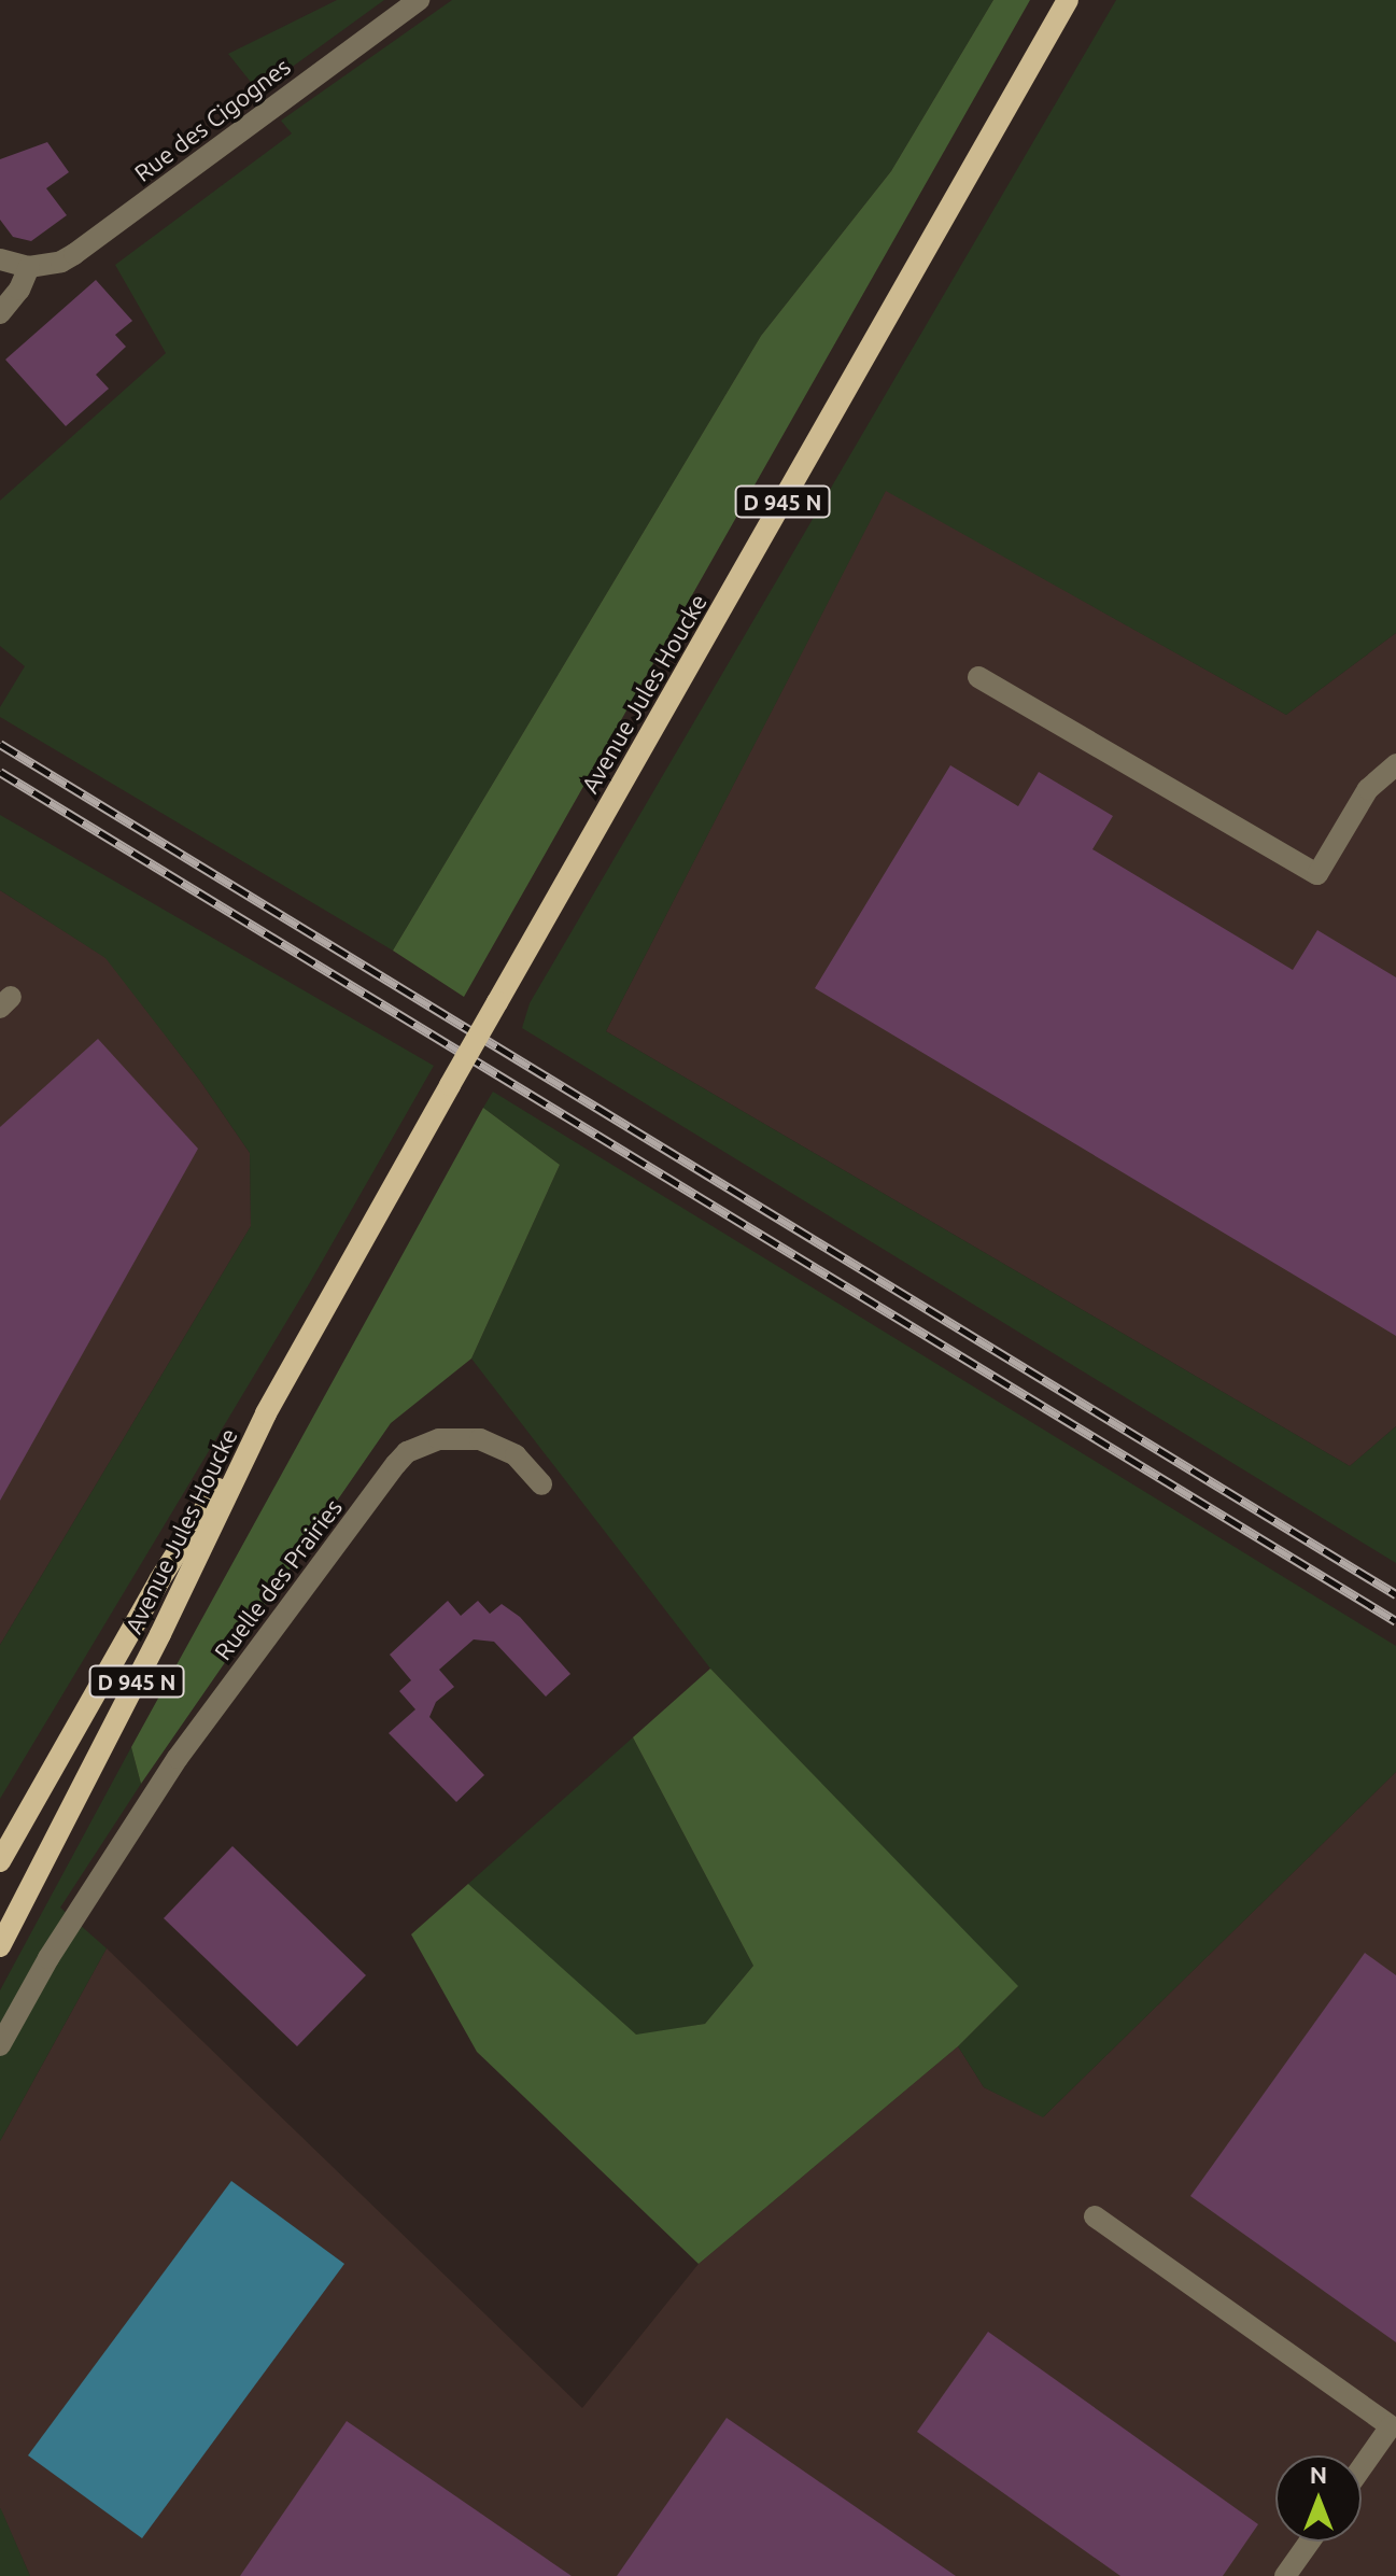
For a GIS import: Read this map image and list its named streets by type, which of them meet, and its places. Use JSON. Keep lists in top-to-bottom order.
{
  "streets": {
    "main road": ["D 945 N", "Avenue Jules Houcke"],
    "street": ["Rue des Cigognes", "Ruelle des Prairies"]
  },
  "north": "top"
}
